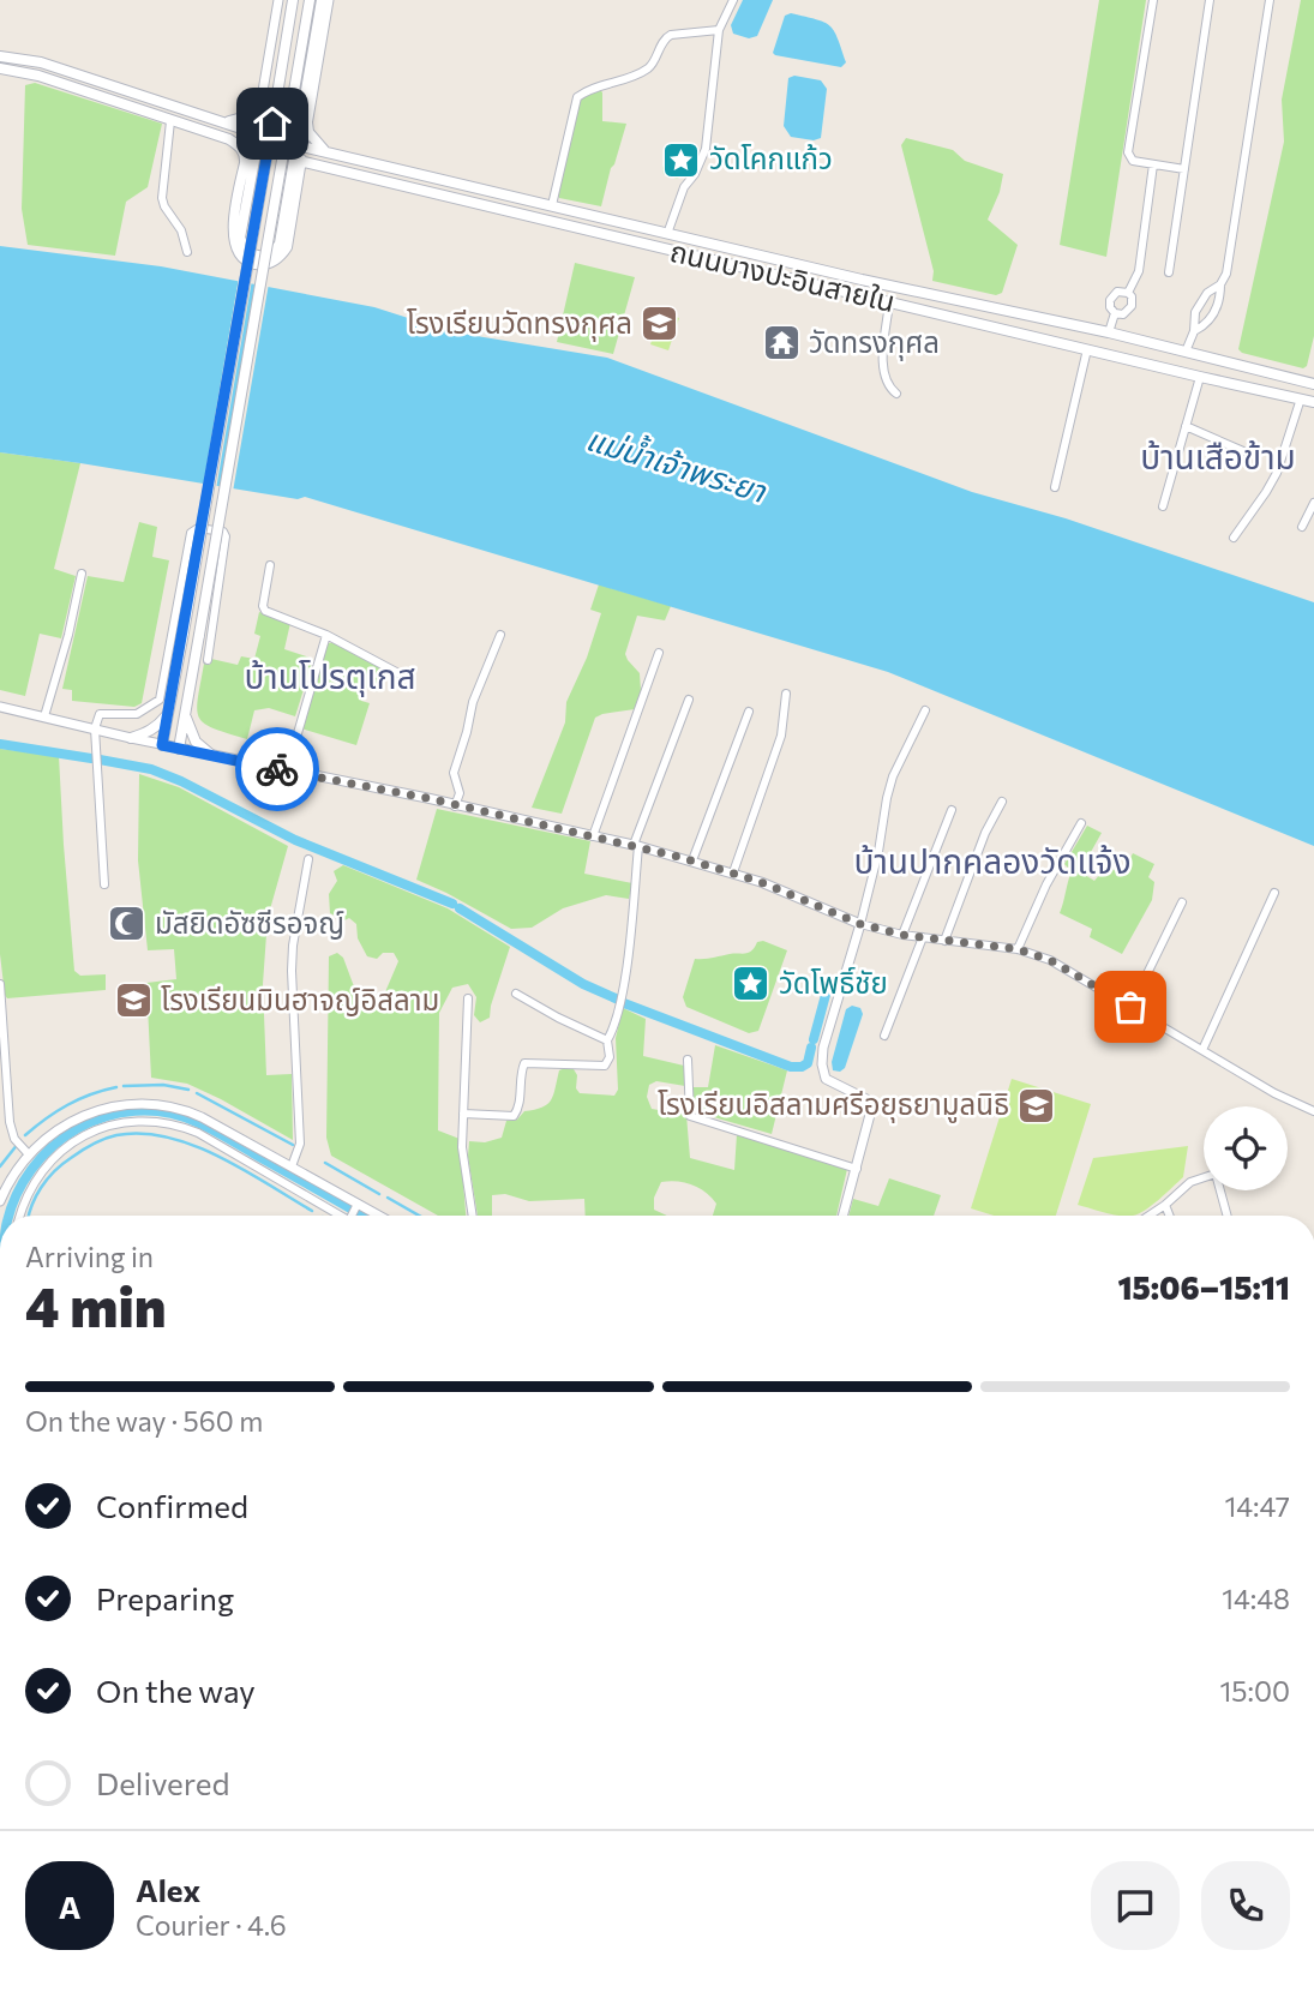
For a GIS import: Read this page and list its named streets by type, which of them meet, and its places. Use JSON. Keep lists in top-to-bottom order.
{
  "streets": {
    "main road": ["ถนนบางปะอินสายใน"]
  },
  "districts": ["บ้านเสือข้าม", "บ้านโปรตุเกส", "บ้านปากคลองวัดแจ้ง"],
  "water": ["แม่น้ำเจ้าพระยา"],
  "places": {
    "place": ["วัดโคกแก้ว", "วัดโพธิ์ชัย"],
    "school or university": ["โรงเรียนวัดทรงกุศล", "โรงเรียนมินฮาจญ์อิสลาม", "โรงเรียนอิสลามศรีอยุธยามูลนิธิ"],
    "temple": ["วัดทรงกุศล"],
    "mosque": ["มัสยิดอัซซีรอจญ์"]
  },
  "page": {
    "heading": ["4 min", "Arriving in", "15:06–15:11"],
    "panel": ["Alex", "Courier · 4.6"],
    "bar": "On the way · 560 m",
    "list": [
      ["Confirmed", "14:47"],
      ["Preparing", "14:48"],
      ["On the way", "15:00"],
      "Delivered"
    ],
    "round": "A"
  }
}
